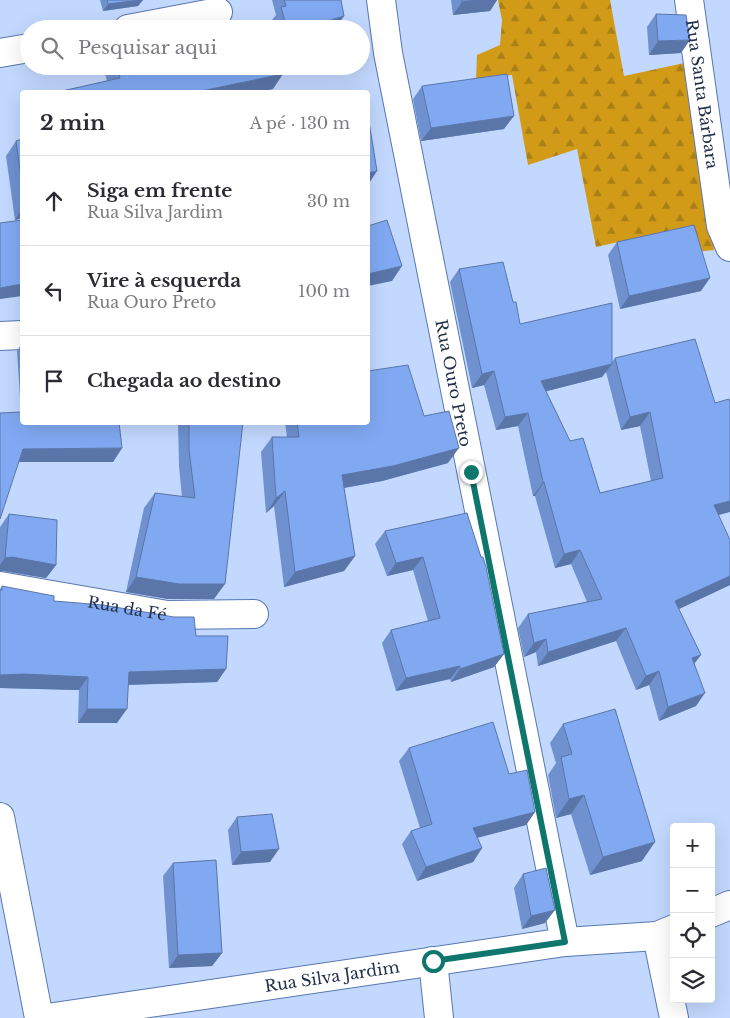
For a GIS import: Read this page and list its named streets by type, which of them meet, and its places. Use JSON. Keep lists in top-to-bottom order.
{
  "streets": {
    "street": [
      "Rua Santa Bárbara",
      "Rua Ouro Preto",
      "Rua da Fé",
      "Rua Silva Jardim"
    ]
  },
  "crossings": [
    ["Rua Ouro Preto", "Rua Silva Jardim"]
  ],
  "page": {
    "search": "Pesquisar aqui",
    "heading": ["2 min", "A pé · 130 m"],
    "list": [
      ["Siga em frente", "Rua Silva Jardim", "30 m"],
      ["Vire à esquerda", "Rua Ouro Preto", "100 m"],
      "Chegada ao destino"
    ],
    "map_buttons": ["+", "−"]
  }
}
